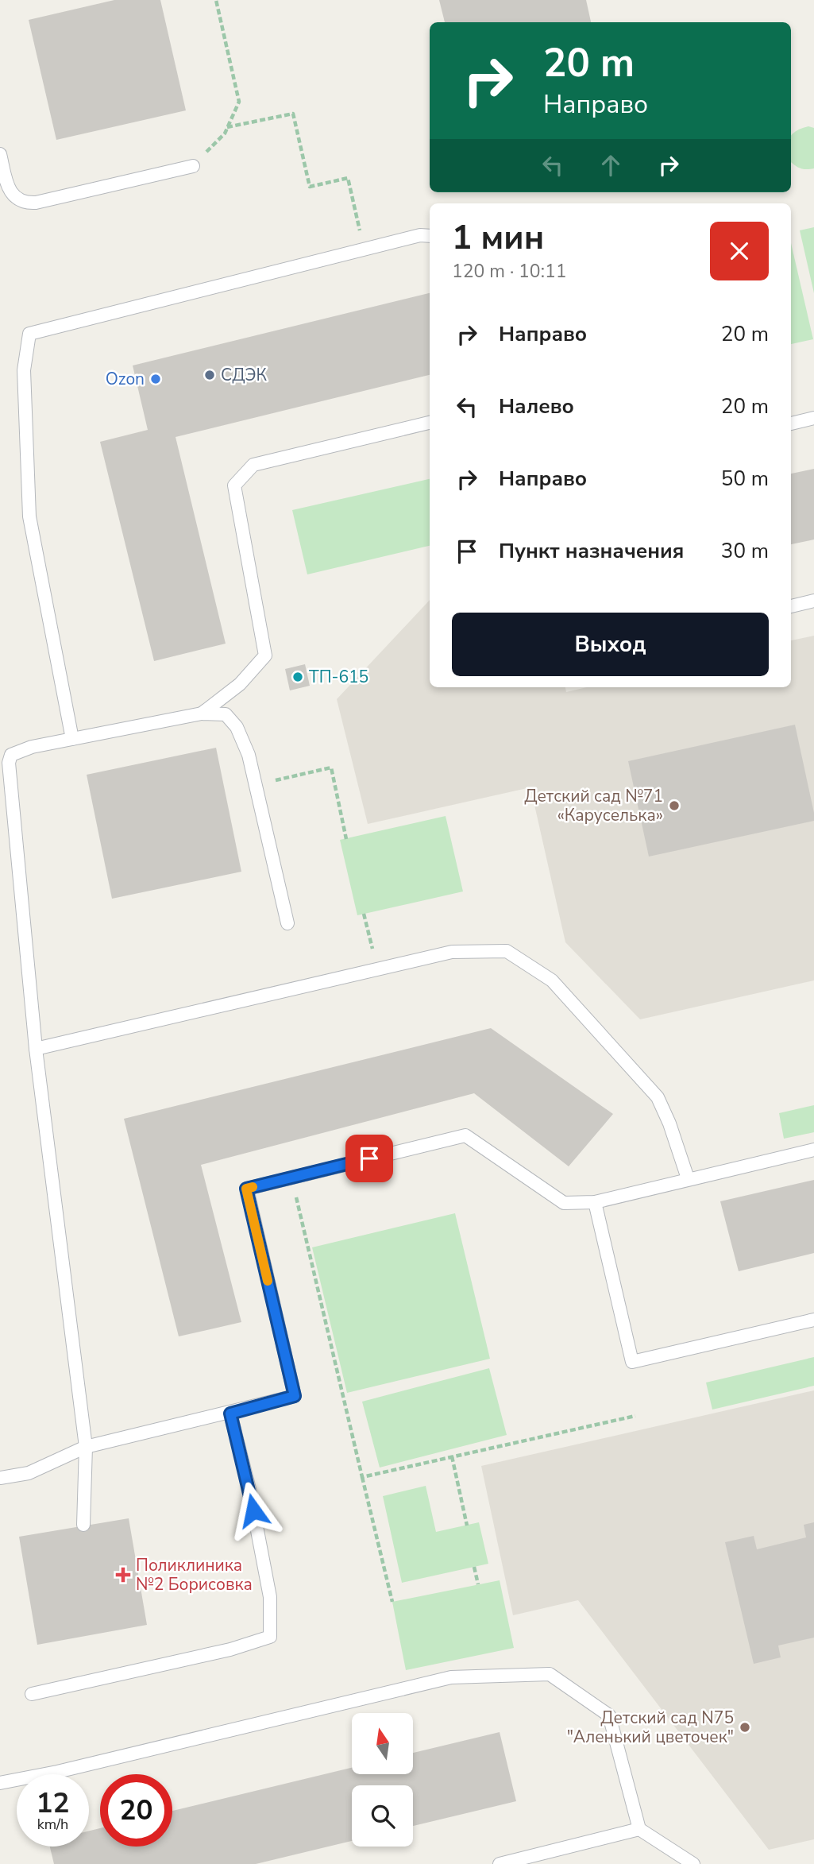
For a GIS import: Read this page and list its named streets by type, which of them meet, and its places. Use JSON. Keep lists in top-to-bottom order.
{
  "places": {
    "other": [
      "СДЭК",
      "Ozon",
      "ТП-615",
      "Детский сад №71 «Каруселька»",
      "Детский сад N75 \"Аленький цветочек\""
    ],
    "health": ["Поликлиника №2 Борисовка"]
  },
  "north": "top",
  "page": {
    "turn": ["20 m", "Направо"],
    "heading": ["1 мин", "120 m · 10:11"],
    "list": [
      {
        "name": "Направо",
        "value": "20 m"
      },
      {
        "name": "Налево",
        "value": "20 m"
      },
      {
        "name": "Направо",
        "value": "50 m"
      },
      {
        "name": "Пункт назначения",
        "value": "30 m"
      }
    ],
    "buttons": "Выход",
    "speed": "12 km/h",
    "limit": "20"
  }
}
